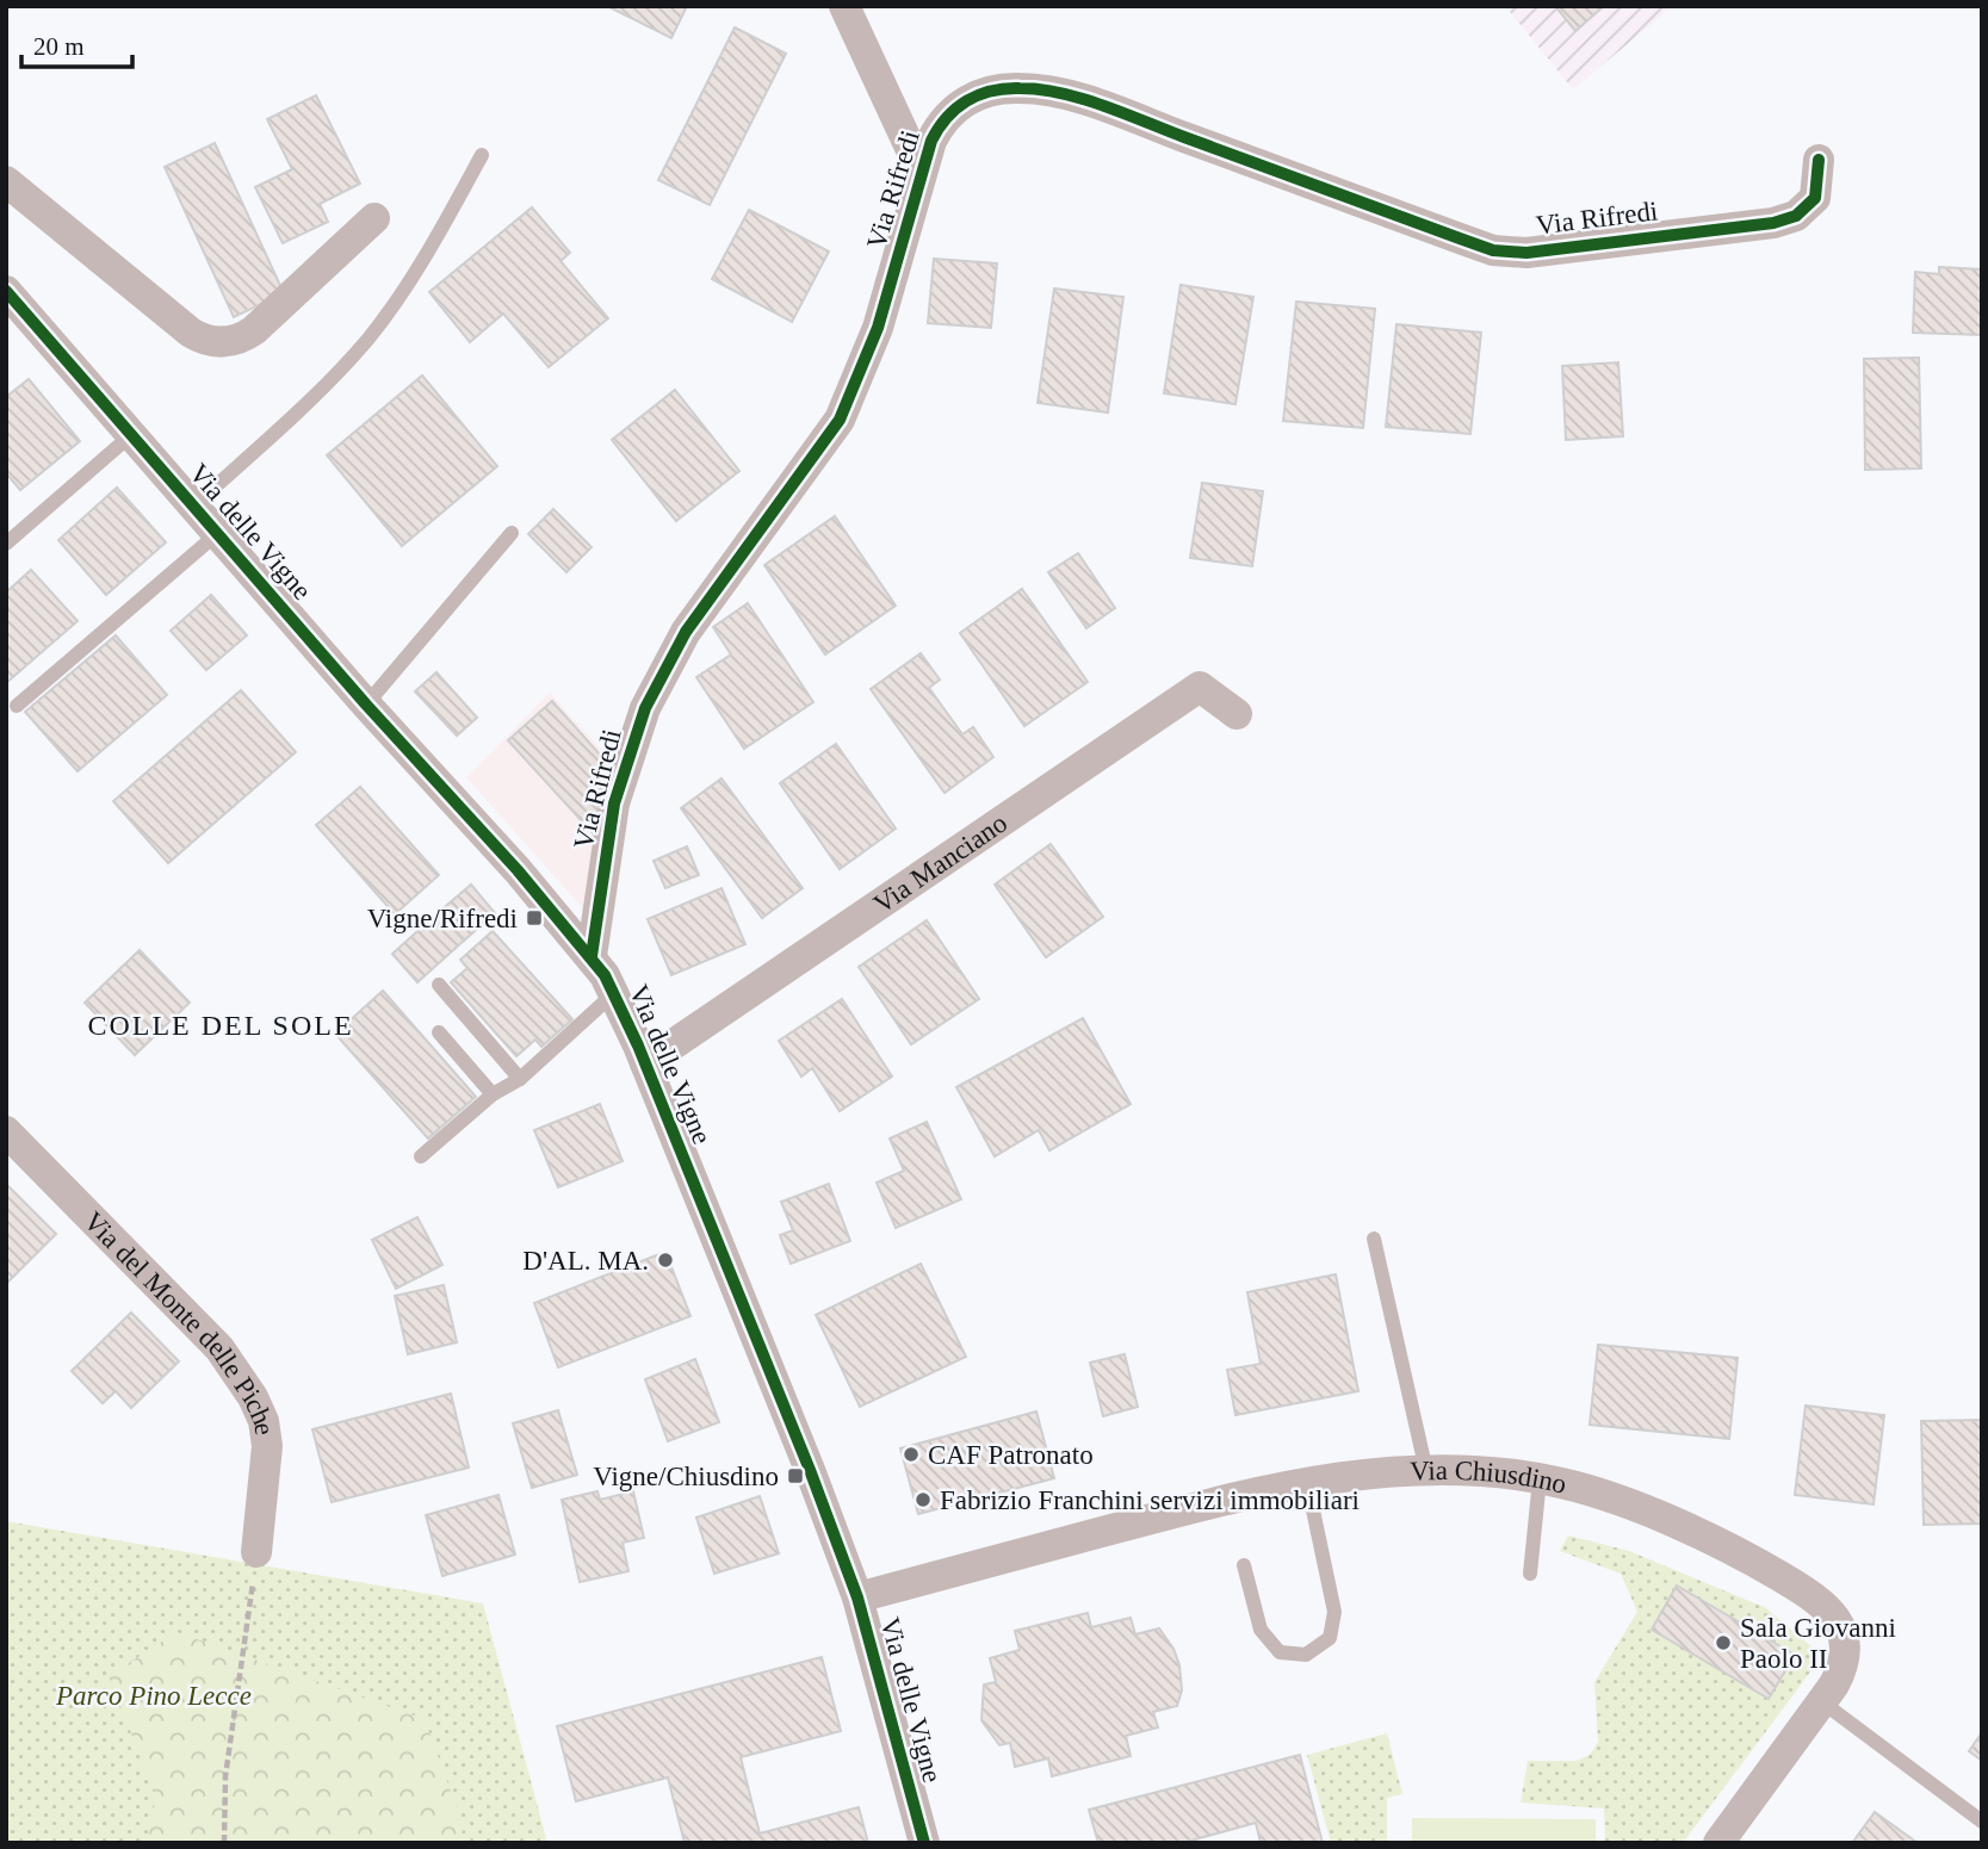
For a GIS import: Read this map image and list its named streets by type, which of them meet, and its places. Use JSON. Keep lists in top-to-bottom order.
{
  "streets": {
    "street": [
      "Via Rifredi",
      "Via delle Vigne",
      "Via Manciano",
      "Via del Monte delle Piche",
      "Via Chiusdino"
    ]
  },
  "crossings": [
    ["Via Rifredi", "Via delle Vigne"],
    ["Via delle Vigne", "Via Manciano"],
    ["Via delle Vigne", "Via Chiusdino"]
  ],
  "districts": ["COLLE DEL SOLE"],
  "parks": ["Parco Pino Lecce"],
  "places": {
    "transit": ["Vigne/Rifredi", "Vigne/Chiusdino"],
    "other": [
      "D'AL. MA.",
      "CAF Patronato",
      "Fabrizio Franchini servizi immobiliari",
      "Sala Giovanni Paolo II"
    ]
  },
  "scale_bar": "20 m"
}
